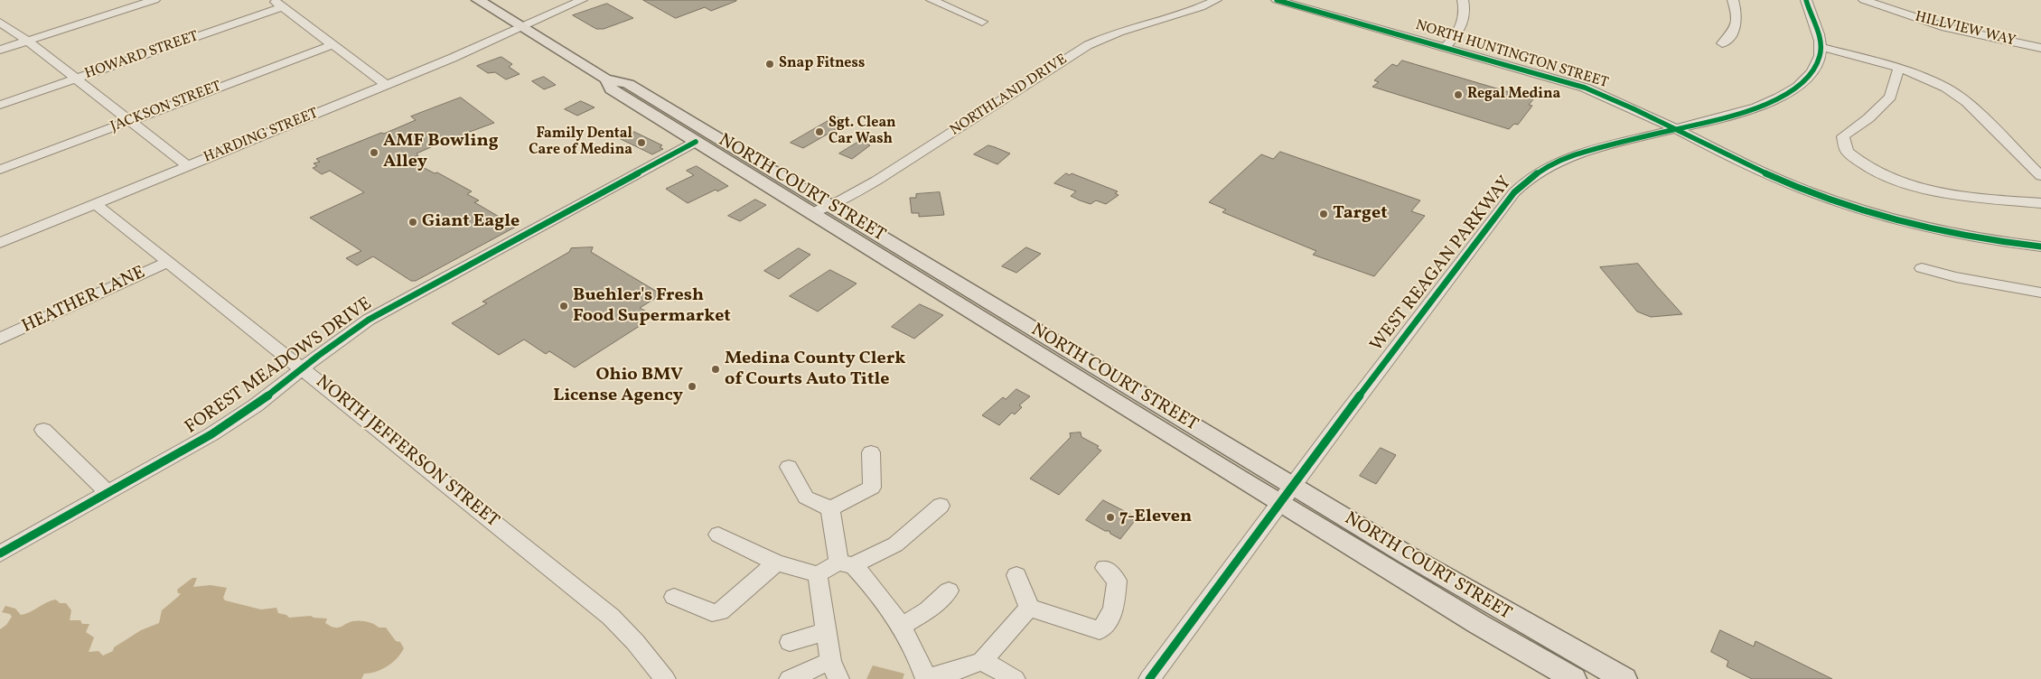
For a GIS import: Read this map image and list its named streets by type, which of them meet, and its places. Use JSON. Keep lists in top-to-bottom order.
{
  "streets": {
    "main road": ["NORTH COURT STREET"],
    "street": [
      "HILLVIEW WAY",
      "NORTH HUNTINGTON STREET",
      "HOWARD STREET",
      "NORTHLAND DRIVE",
      "JACKSON STREET",
      "HARDING STREET",
      "WEST REAGAN PARKWAY",
      "HEATHER LANE",
      "FOREST MEADOWS DRIVE",
      "NORTH JEFFERSON STREET"
    ]
  },
  "crossings": [
    ["NORTH HUNTINGTON STREET", "WEST REAGAN PARKWAY"],
    ["NORTHLAND DRIVE", "NORTH COURT STREET"],
    ["HARDING STREET", "NORTH COURT STREET"],
    ["HARDING STREET", "NORTH JEFFERSON STREET"],
    ["NORTH COURT STREET", "WEST REAGAN PARKWAY"],
    ["NORTH COURT STREET", "FOREST MEADOWS DRIVE"],
    ["HEATHER LANE", "NORTH JEFFERSON STREET"],
    ["FOREST MEADOWS DRIVE", "NORTH JEFFERSON STREET"]
  ],
  "places": [
    "Snap Fitness",
    "Regal Medina",
    "Sgt. Clean Car Wash",
    "Family Dental Care of Medina",
    "AMF Bowling Alley",
    "Target",
    "Giant Eagle",
    "Buehler's Fresh Food Supermarket",
    "Medina County Clerk of Courts Auto Title",
    "Ohio BMV License Agency",
    "7-Eleven"
  ]
}
